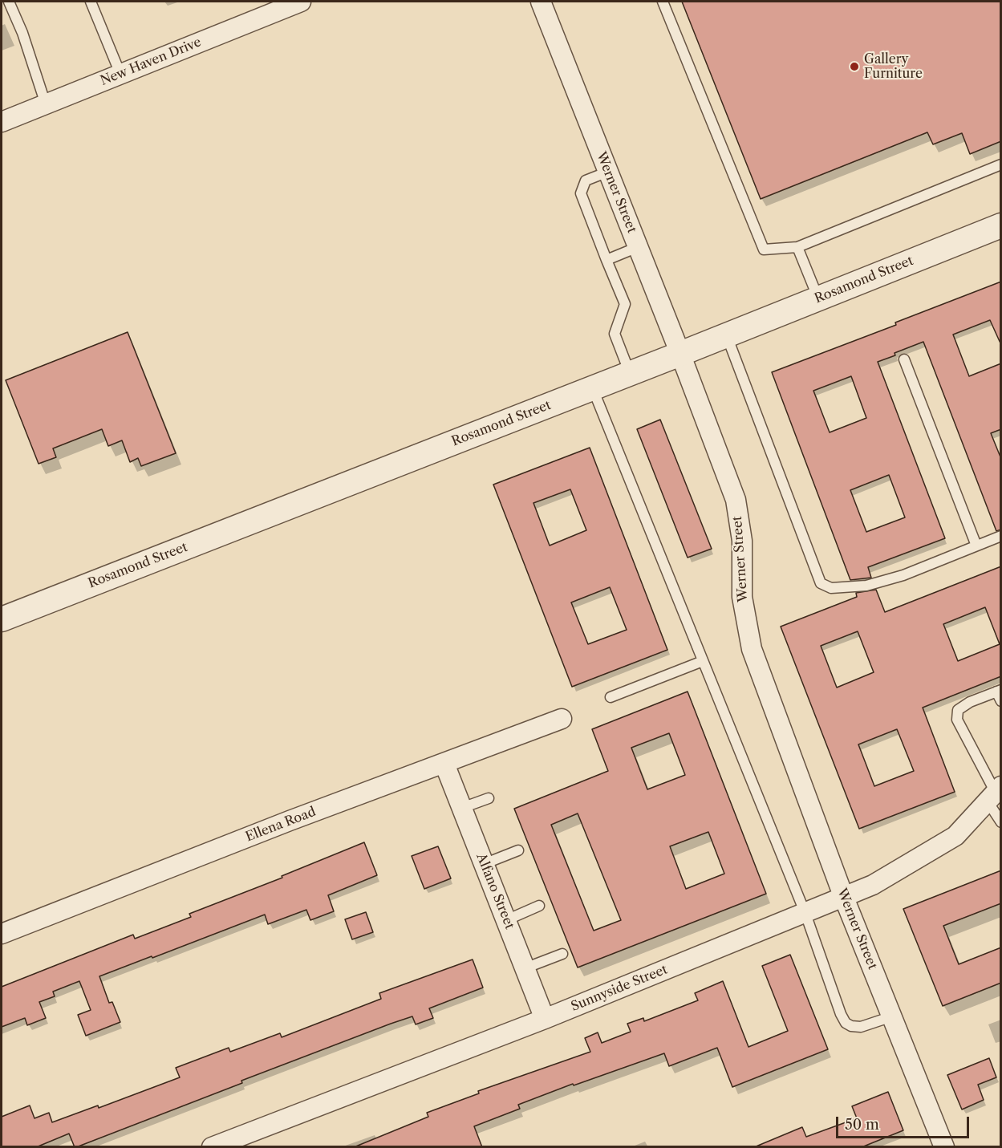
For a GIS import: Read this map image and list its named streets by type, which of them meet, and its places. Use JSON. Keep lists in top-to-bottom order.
{
  "streets": {
    "street": [
      "New Haven Drive",
      "Werner Street",
      "Rosamond Street",
      "Ellena Road",
      "Alfano Street",
      "Sunnyside Street"
    ]
  },
  "crossings": [
    ["Werner Street", "Rosamond Street"],
    ["Werner Street", "Sunnyside Street"],
    ["Ellena Road", "Alfano Street"],
    ["Alfano Street", "Sunnyside Street"]
  ],
  "places": ["Gallery Furniture"],
  "scale_bar": "50 m"
}
